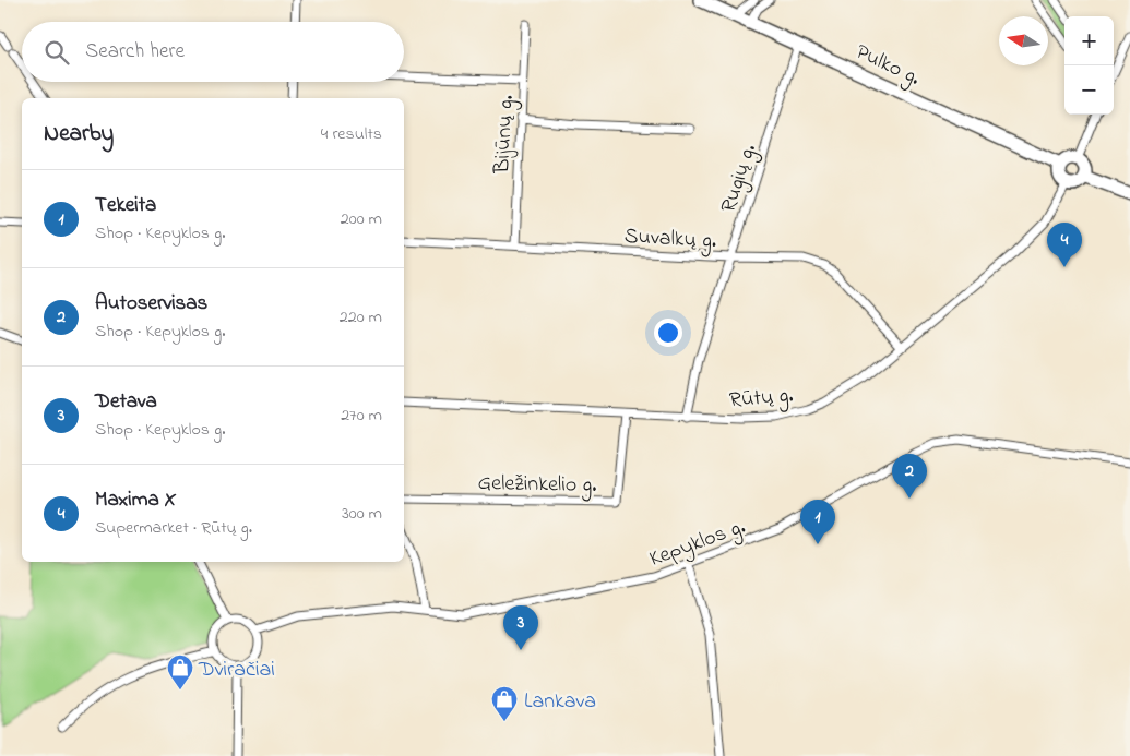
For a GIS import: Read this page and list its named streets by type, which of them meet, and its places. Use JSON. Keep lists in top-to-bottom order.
{
  "streets": {
    "main road": ["Pulko g."],
    "street": [
      "Bijūnų g.",
      "Rugių g.",
      "Suvalkų g.",
      "Rūtų g.",
      "Geležinkelio g.",
      "Kepyklos g."
    ]
  },
  "crossings": [
    ["Pulko g.", "Rugių g."],
    ["Pulko g.", "Rūtų g."],
    ["Bijūnų g.", "Suvalkų g."],
    ["Rugių g.", "Suvalkų g."],
    ["Rugių g.", "Rūtų g."],
    ["Suvalkų g.", "Rūtų g."],
    ["Rūtų g.", "Geležinkelio g."]
  ],
  "places": {
    "shop": ["Dviračiai", "Lankava"]
  },
  "north": "left",
  "page": {
    "map_buttons": ["+", "−"],
    "search": "Search here",
    "heading": ["Nearby", "4 results"],
    "list": [
      {
        "mark": "1",
        "name": "Tekeita",
        "note": "Shop · Kepyklos g.",
        "value": "200 m"
      },
      {
        "mark": "2",
        "name": "Autoservisas",
        "note": "Shop · Kepyklos g.",
        "value": "220 m"
      },
      {
        "mark": "3",
        "name": "Detava",
        "note": "Shop · Kepyklos g.",
        "value": "270 m"
      },
      {
        "mark": "4",
        "name": "Maxima X",
        "note": "Supermarket · Rūtų g.",
        "value": "300 m"
      }
    ],
    "pins": [
      "4",
      "2",
      "1",
      "3"
    ]
  }
}
